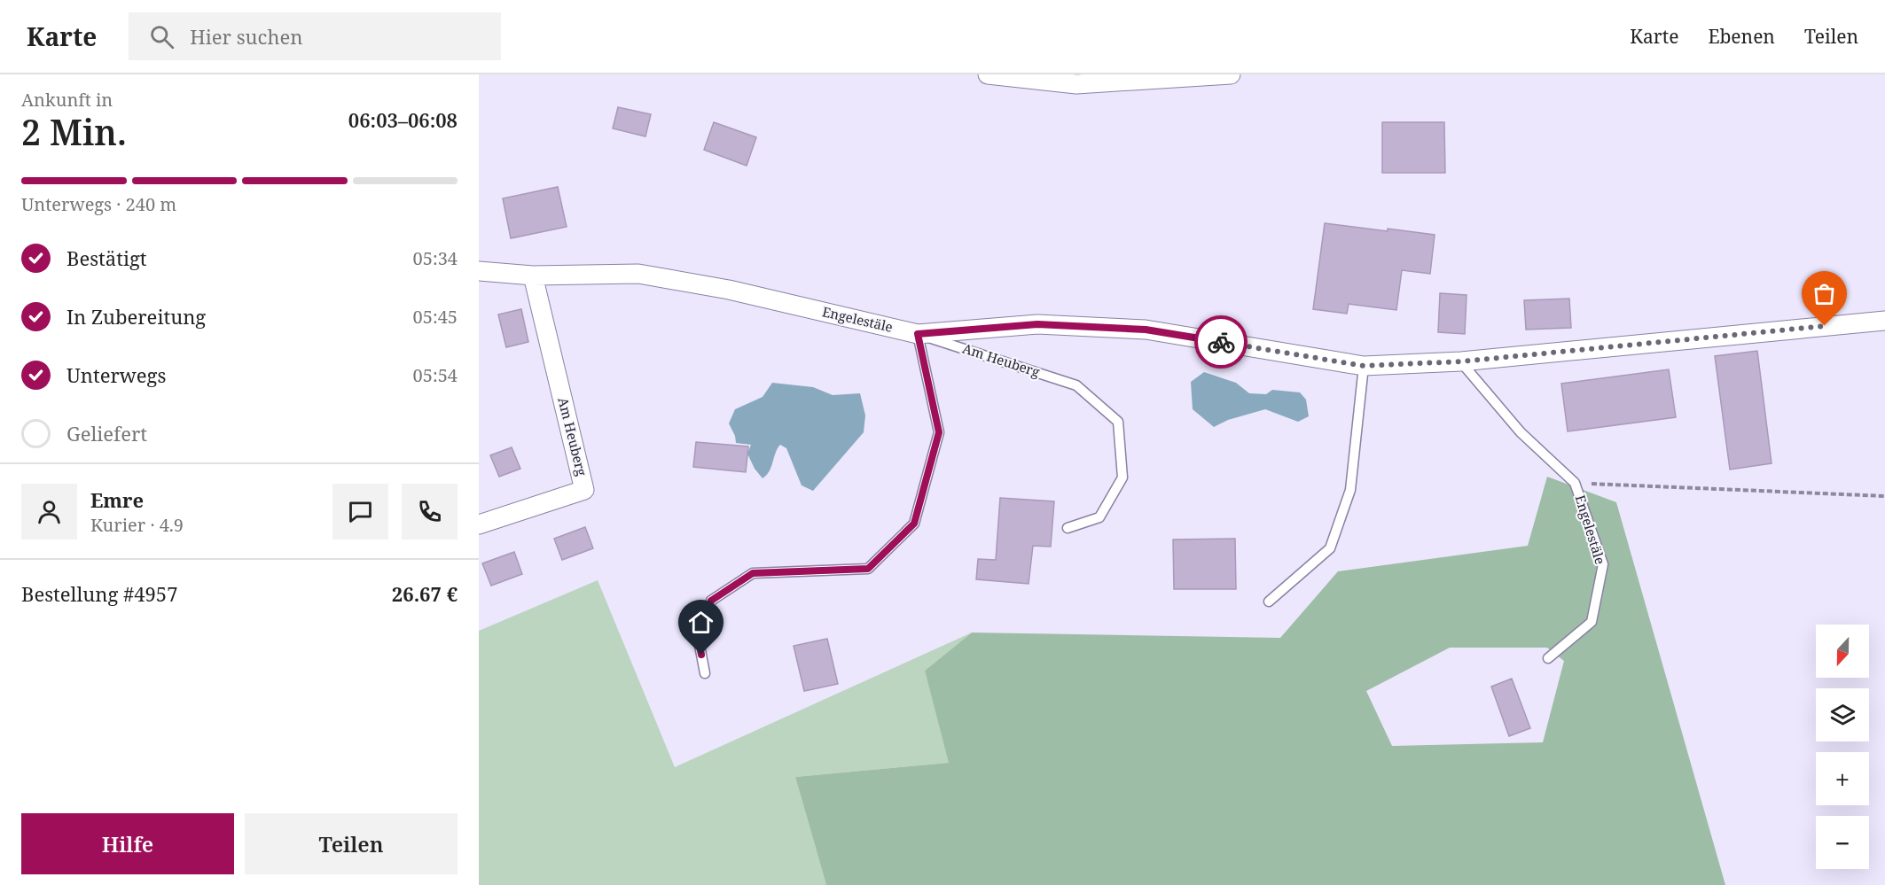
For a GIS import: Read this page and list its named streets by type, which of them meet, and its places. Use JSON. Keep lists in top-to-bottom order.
{
  "streets": {
    "street": ["Engelestäle", "Am Heuberg"]
  },
  "crossings": [
    ["Engelestäle", "Am Heuberg"]
  ],
  "north": "bottom",
  "page": {
    "header": "Karte",
    "search": "Hier suchen",
    "nav": ["Karte", "Ebenen", "Teilen"],
    "heading": ["2 Min.", "Ankunft in", "06:03–06:08"],
    "panel": [
      "Emre",
      "Kurier · 4.9",
      "Bestellung #4957",
      "26.67 €"
    ],
    "bar": "Unterwegs · 240 m",
    "list": [
      ["Bestätigt", "05:34"],
      ["In Zubereitung", "05:45"],
      ["Unterwegs", "05:54"],
      "Geliefert"
    ],
    "map_buttons": ["+", "−"],
    "buttons": ["Hilfe", "Teilen"]
  }
}
